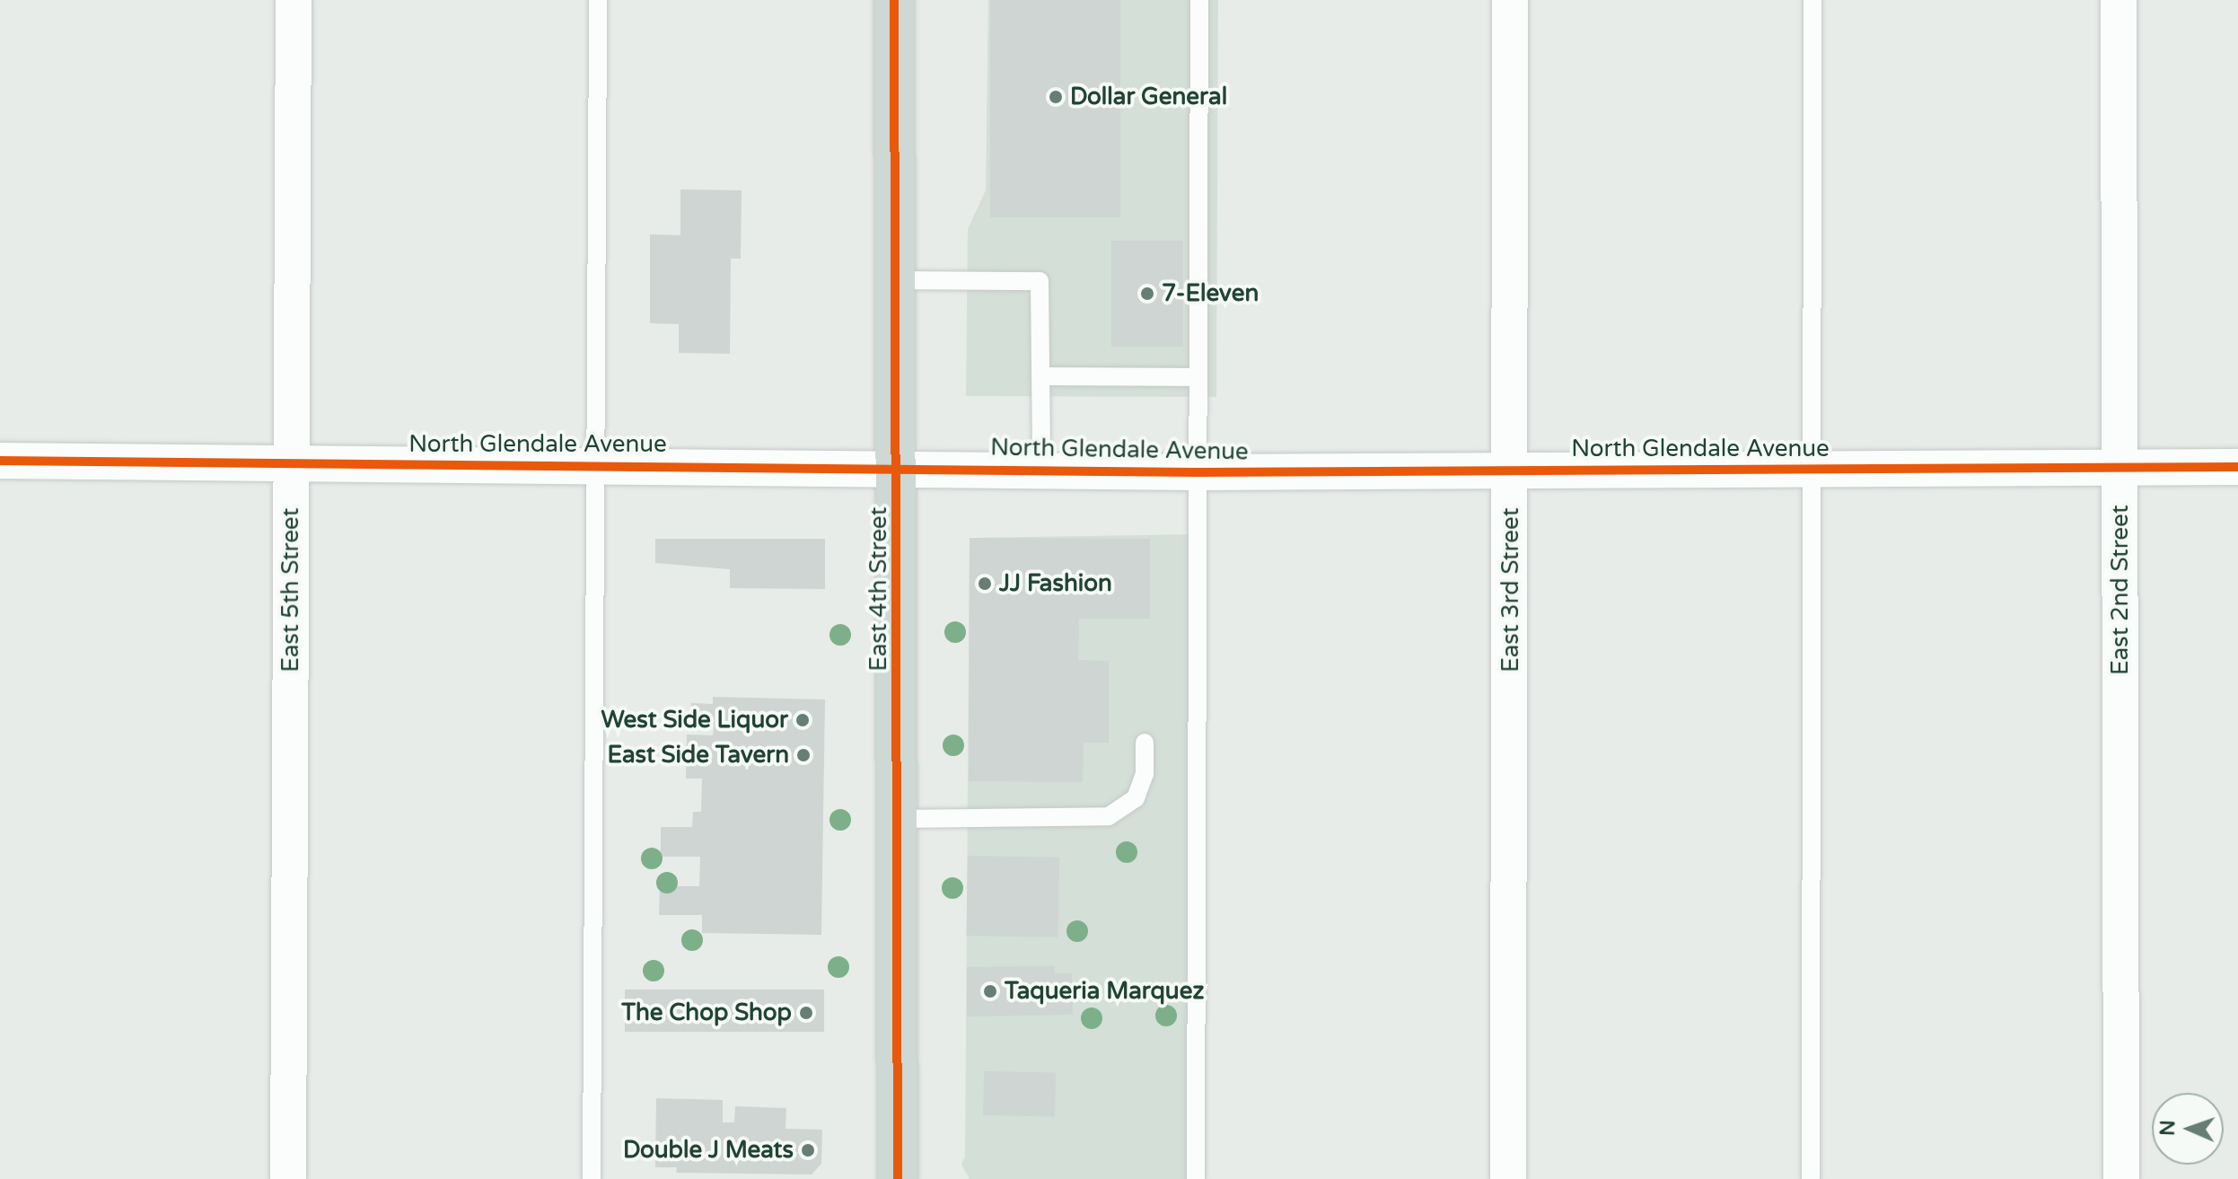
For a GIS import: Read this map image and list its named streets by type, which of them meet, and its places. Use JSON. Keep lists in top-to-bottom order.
{
  "streets": {
    "main road": ["East 4th Street"],
    "street": [
      "North Glendale Avenue",
      "East 5th Street",
      "East 3rd Street",
      "East 2nd Street"
    ]
  },
  "crossings": [
    ["North Glendale Avenue", "East 4th Street"],
    ["North Glendale Avenue", "East 5th Street"],
    ["North Glendale Avenue", "East 3rd Street"],
    ["North Glendale Avenue", "East 2nd Street"]
  ],
  "places": [
    "Dollar General",
    "7-Eleven",
    "JJ Fashion",
    "West Side Liquor",
    "East Side Tavern",
    "Taqueria Marquez",
    "The Chop Shop",
    "Double J Meats"
  ],
  "north": "left"
}
